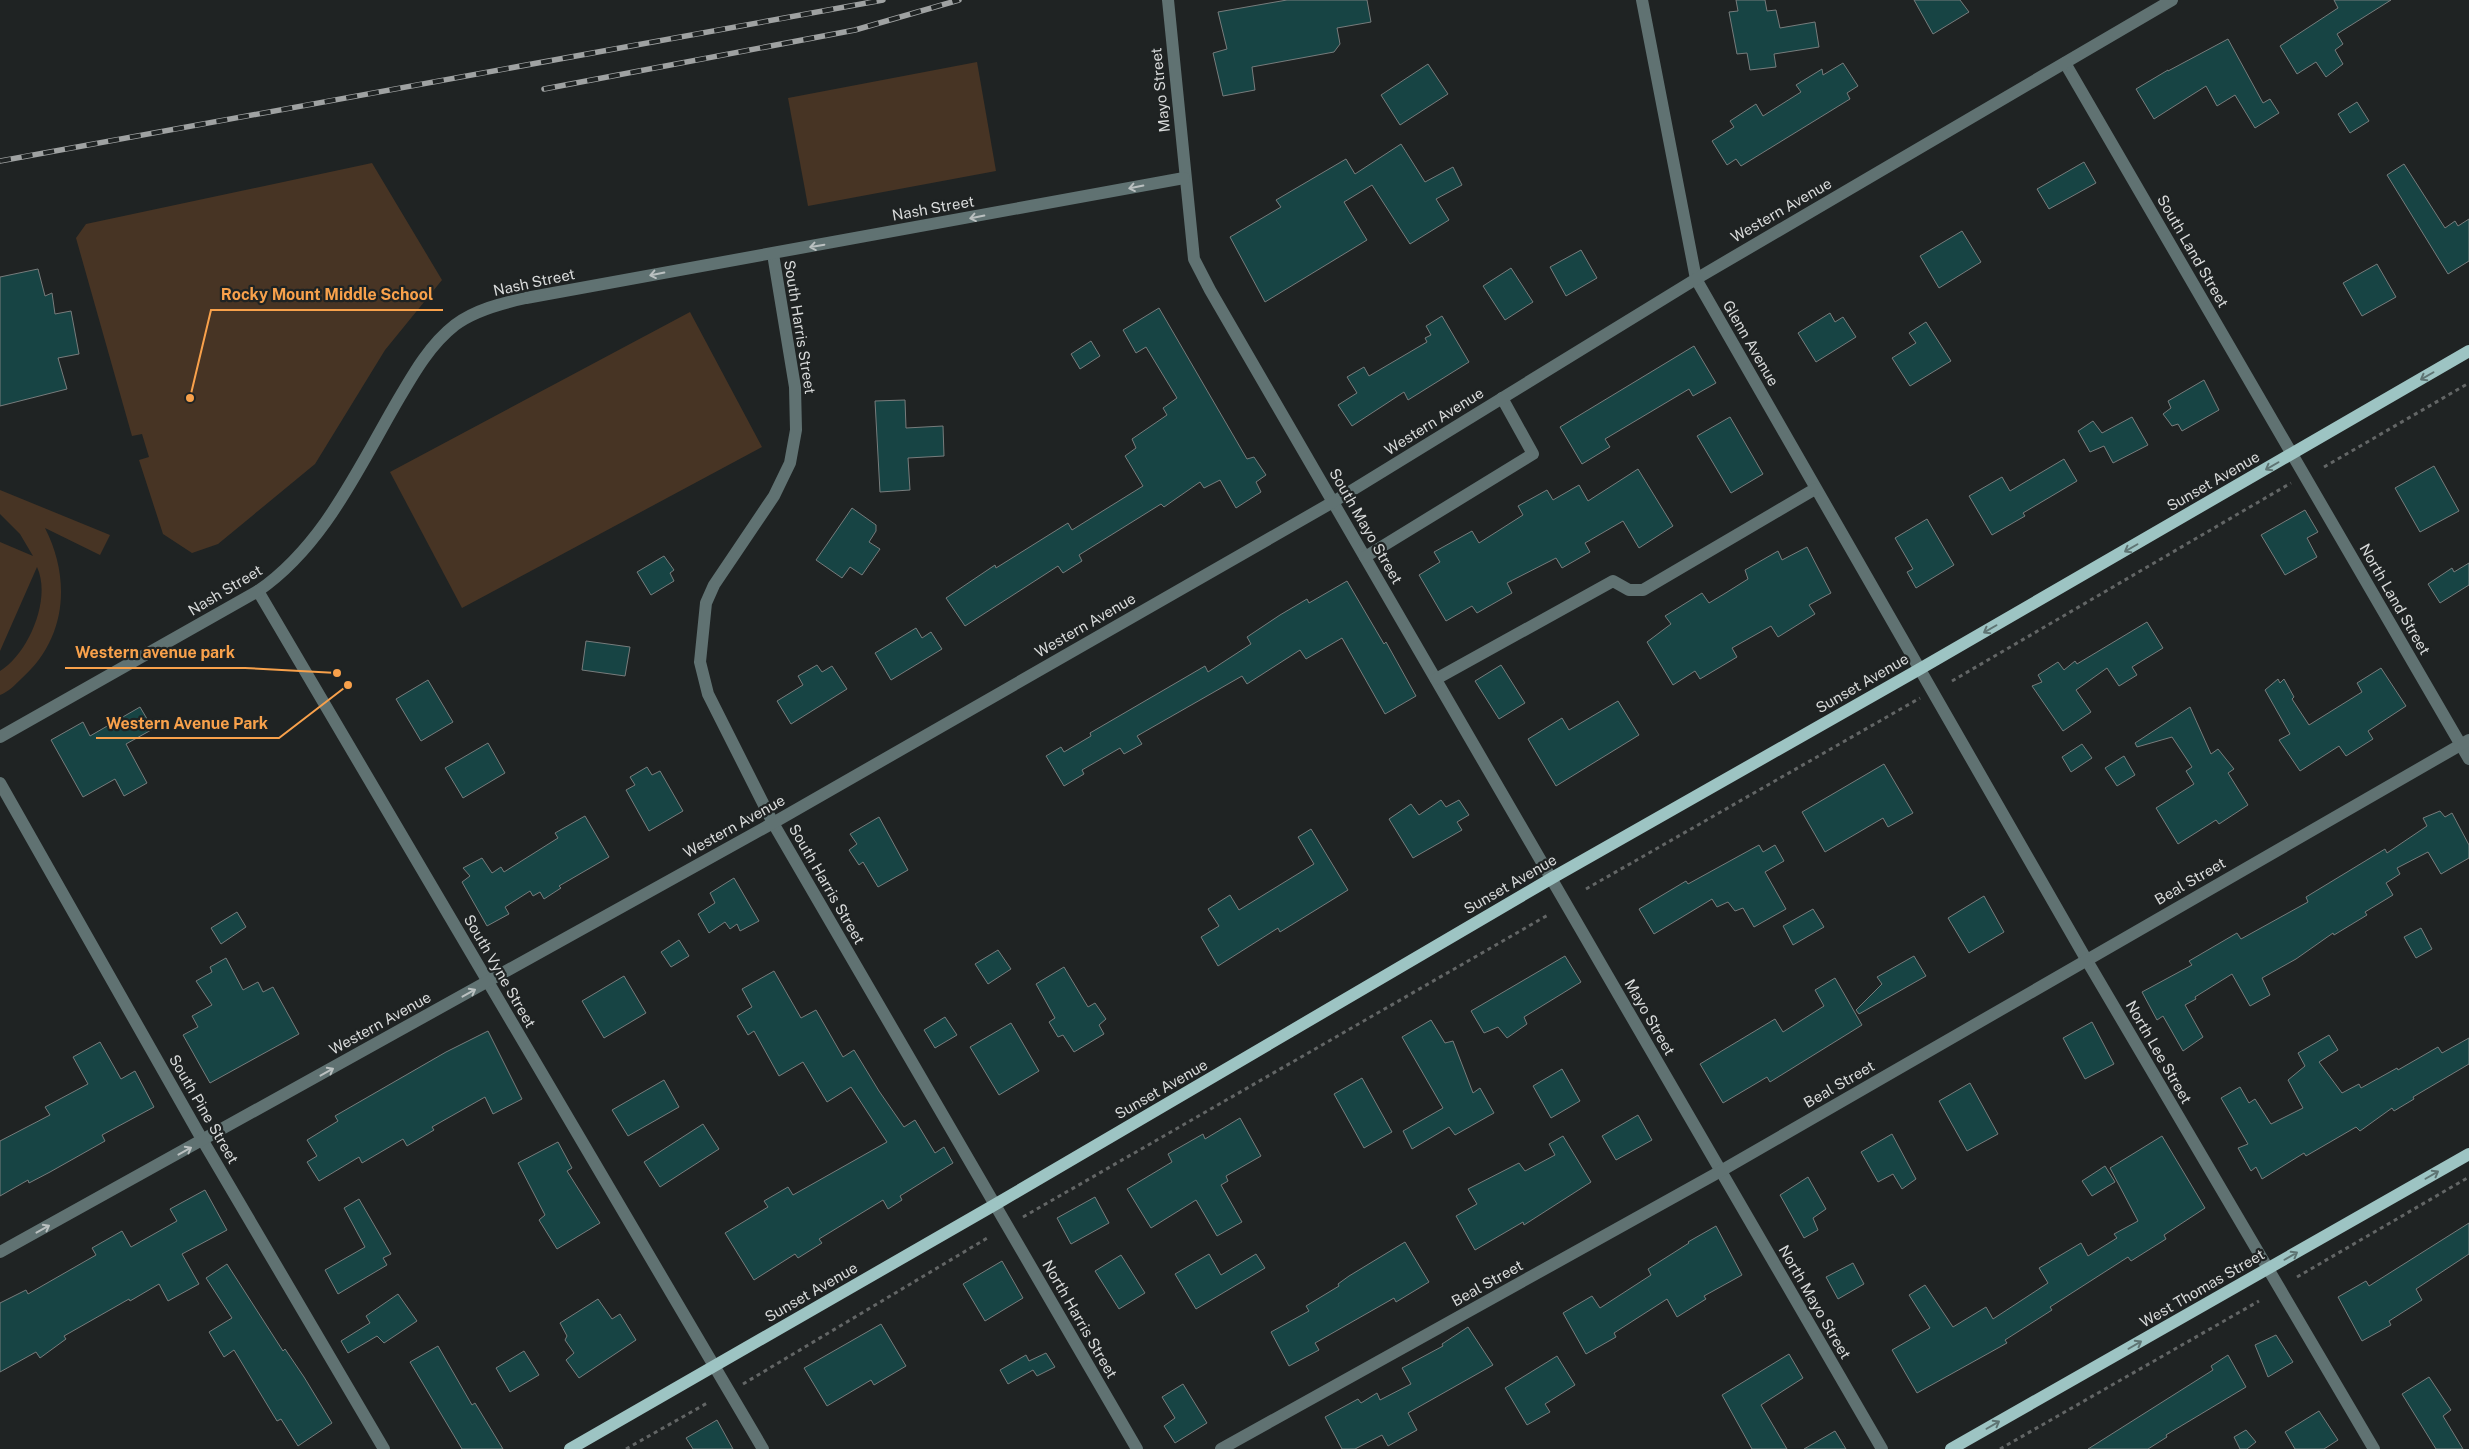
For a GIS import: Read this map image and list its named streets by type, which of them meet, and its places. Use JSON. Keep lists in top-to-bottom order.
{
  "streets": {
    "main road": ["Sunset Avenue", "West Thomas Street"],
    "street": [
      "Mayo Street",
      "Nash Street",
      "Western Avenue",
      "South Land Street",
      "South Harris Street",
      "Glenn Avenue",
      "South Mayo Street",
      "North Land Street",
      "Beal Street",
      "South Vyne Street",
      "North Lee Street",
      "South Pine Street",
      "North Mayo Street",
      "North Harris Street"
    ]
  },
  "crossings": [
    ["Mayo Street", "Nash Street"],
    ["Mayo Street", "Sunset Avenue"],
    ["Mayo Street", "South Mayo Street"],
    ["Mayo Street", "Beal Street"],
    ["Mayo Street", "North Mayo Street"],
    ["Nash Street", "South Harris Street"],
    ["Nash Street", "South Mayo Street"],
    ["Nash Street", "South Vyne Street"],
    ["Western Avenue", "South Land Street"],
    ["Western Avenue", "South Harris Street"],
    ["Western Avenue", "Glenn Avenue"],
    ["Western Avenue", "South Mayo Street"],
    ["Western Avenue", "South Vyne Street"],
    ["Western Avenue", "South Pine Street"],
    ["South Land Street", "Sunset Avenue"],
    ["South Land Street", "North Land Street"],
    ["South Harris Street", "Sunset Avenue"],
    ["South Harris Street", "North Harris Street"],
    ["Glenn Avenue", "Sunset Avenue"],
    ["Glenn Avenue", "North Lee Street"],
    ["Sunset Avenue", "South Mayo Street"],
    ["Sunset Avenue", "North Land Street"],
    ["Sunset Avenue", "South Vyne Street"],
    ["Sunset Avenue", "North Lee Street"],
    ["Sunset Avenue", "North Harris Street"],
    ["North Land Street", "Beal Street"],
    ["Beal Street", "North Lee Street"],
    ["Beal Street", "North Mayo Street"],
    ["North Lee Street", "West Thomas Street"]
  ],
  "one_way": ["Nash Street", "West Thomas Street"],
  "places": ["Rocky Mount Middle School", "Western avenue park", "Western Avenue Park"]
}
